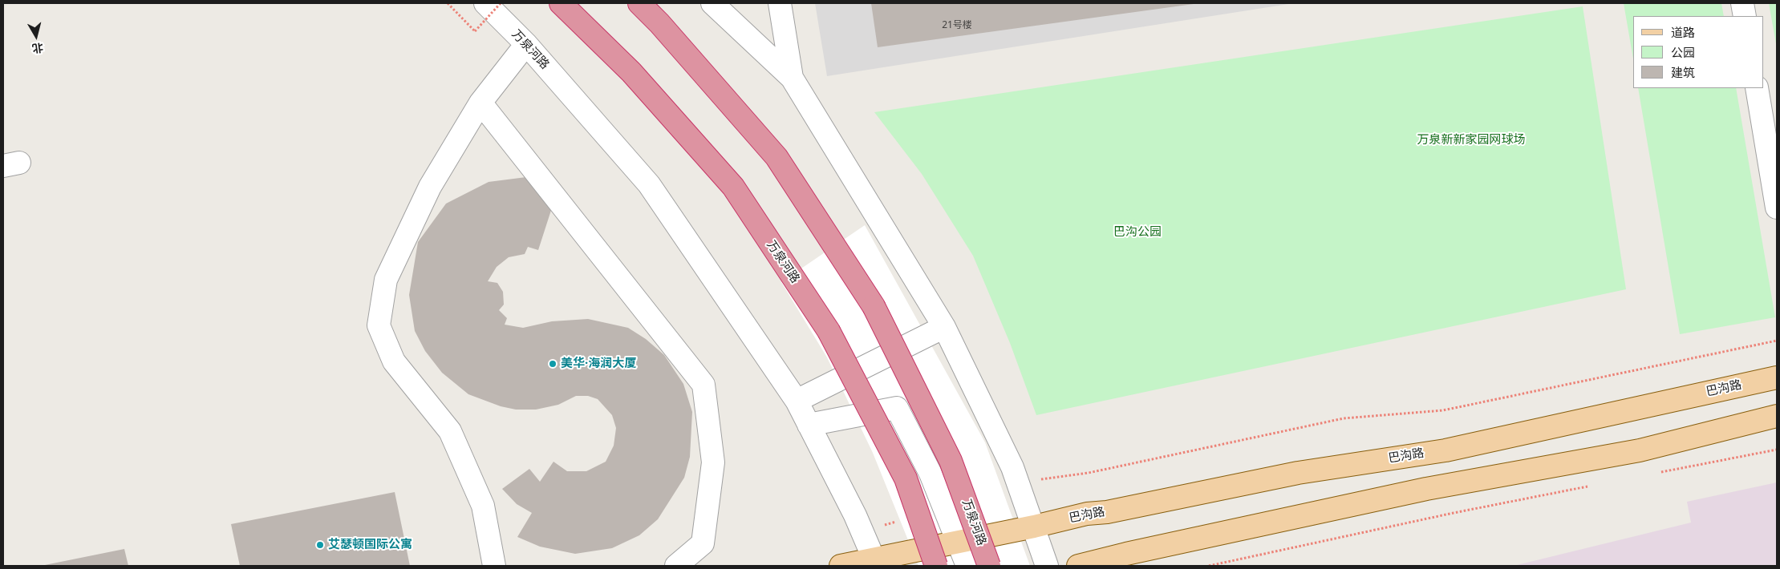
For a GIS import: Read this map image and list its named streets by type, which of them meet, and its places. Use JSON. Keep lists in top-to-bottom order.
{
  "streets": {
    "highway": ["万泉河路"],
    "main road": ["巴沟路"]
  },
  "crossings": [
    ["万泉河路", "巴沟路"]
  ],
  "parks": ["万泉新新家园网球场", "巴沟公园"],
  "places": ["美华·海润大厦", "艾瑟顿国际公寓"],
  "house_numbers": ["21号楼"],
  "legend": ["道路", "公园", "建筑"],
  "north": "bottom"
}
